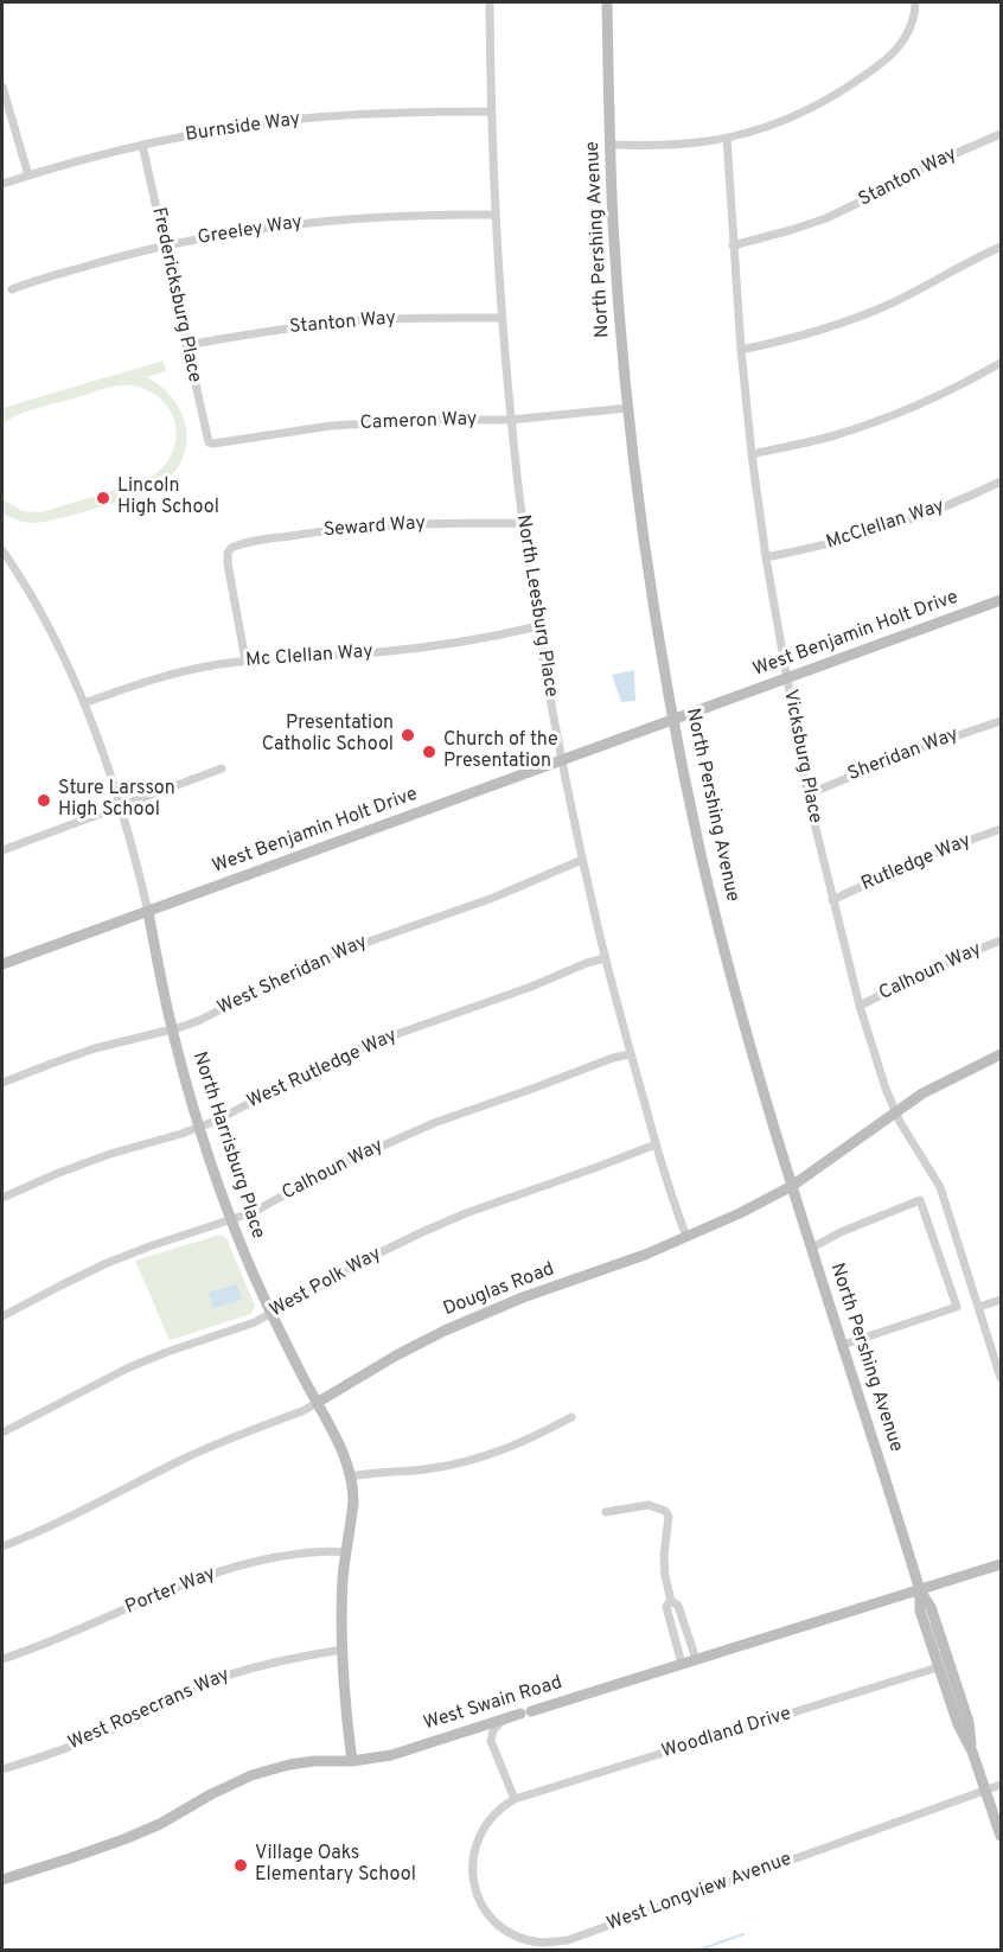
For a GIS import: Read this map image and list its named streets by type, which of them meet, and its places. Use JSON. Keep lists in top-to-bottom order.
{
  "streets": {
    "main road": [
      "North Pershing Avenue",
      "West Benjamin Holt Drive",
      "North Harrisburg Place",
      "Douglas Road",
      "West Swain Road"
    ],
    "street": [
      "Burnside Way",
      "Stanton Way",
      "Greeley Way",
      "Fredericksburg Place",
      "Cameron Way",
      "McClellan Way",
      "Seward Way",
      "North Leesburg Place",
      "Mc Clellan Way",
      "Sheridan Way",
      "Vicksburg Place",
      "Rutledge Way",
      "Calhoun Way",
      "West Sheridan Way",
      "West Rutledge Way",
      "West Polk Way",
      "Porter Way",
      "West Rosecrans Way",
      "Woodland Drive",
      "West Longview Avenue"
    ]
  },
  "crossings": [
    ["Burnside Way", "Fredericksburg Place"],
    ["Burnside Way", "North Leesburg Place"],
    ["Stanton Way", "Fredericksburg Place"],
    ["Stanton Way", "North Leesburg Place"],
    ["Stanton Way", "Vicksburg Place"],
    ["Greeley Way", "Fredericksburg Place"],
    ["Greeley Way", "North Leesburg Place"],
    ["North Pershing Avenue", "Cameron Way"],
    ["North Pershing Avenue", "West Benjamin Holt Drive"],
    ["North Pershing Avenue", "Douglas Road"],
    ["North Pershing Avenue", "West Swain Road"],
    ["North Pershing Avenue", "Woodland Drive"],
    ["North Pershing Avenue", "West Longview Avenue"],
    ["Fredericksburg Place", "Cameron Way"],
    ["Cameron Way", "North Leesburg Place"],
    ["McClellan Way", "Vicksburg Place"],
    ["Seward Way", "North Leesburg Place"],
    ["Seward Way", "Mc Clellan Way"],
    ["North Leesburg Place", "West Benjamin Holt Drive"],
    ["North Leesburg Place", "Mc Clellan Way"],
    ["North Leesburg Place", "Calhoun Way"],
    ["North Leesburg Place", "West Sheridan Way"],
    ["North Leesburg Place", "West Rutledge Way"],
    ["North Leesburg Place", "West Polk Way"],
    ["North Leesburg Place", "Douglas Road"],
    ["West Benjamin Holt Drive", "Vicksburg Place"],
    ["West Benjamin Holt Drive", "North Harrisburg Place"],
    ["Mc Clellan Way", "North Harrisburg Place"],
    ["Sheridan Way", "Vicksburg Place"],
    ["Vicksburg Place", "Rutledge Way"],
    ["Vicksburg Place", "Calhoun Way"],
    ["Vicksburg Place", "Douglas Road"],
    ["Calhoun Way", "North Harrisburg Place"],
    ["West Sheridan Way", "North Harrisburg Place"],
    ["West Rutledge Way", "North Harrisburg Place"],
    ["North Harrisburg Place", "West Polk Way"],
    ["North Harrisburg Place", "Douglas Road"],
    ["North Harrisburg Place", "Porter Way"],
    ["North Harrisburg Place", "West Swain Road"],
    ["North Harrisburg Place", "West Rosecrans Way"],
    ["Woodland Drive", "West Longview Avenue"]
  ],
  "places": [
    "Lincoln High School",
    "Presentation Catholic School",
    "Church of the Presentation",
    "Sture Larsson High School",
    "Village Oaks Elementary School"
  ]
}
